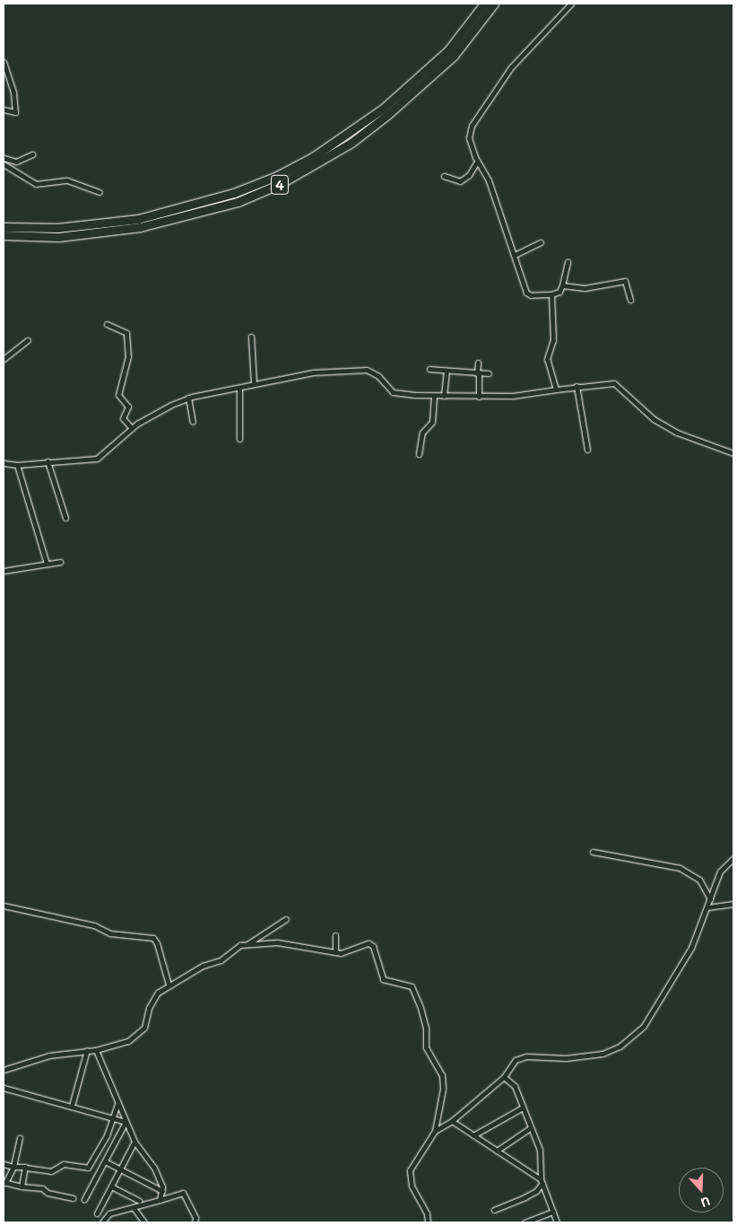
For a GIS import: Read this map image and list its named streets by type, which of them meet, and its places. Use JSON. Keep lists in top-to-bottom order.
{
  "streets": {
    "highway": ["4"]
  },
  "north": "bottom"
}
